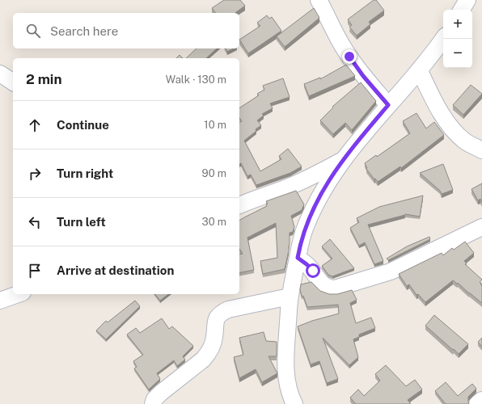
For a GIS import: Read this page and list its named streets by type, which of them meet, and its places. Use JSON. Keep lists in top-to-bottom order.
{
  "page": {
    "map_buttons": ["+", "−"],
    "search": "Search here",
    "heading": ["2 min", "Walk · 130 m"],
    "list": [
      ["Continue", "10 m"],
      ["Turn right", "90 m"],
      ["Turn left", "30 m"],
      "Arrive at destination"
    ]
  }
}
